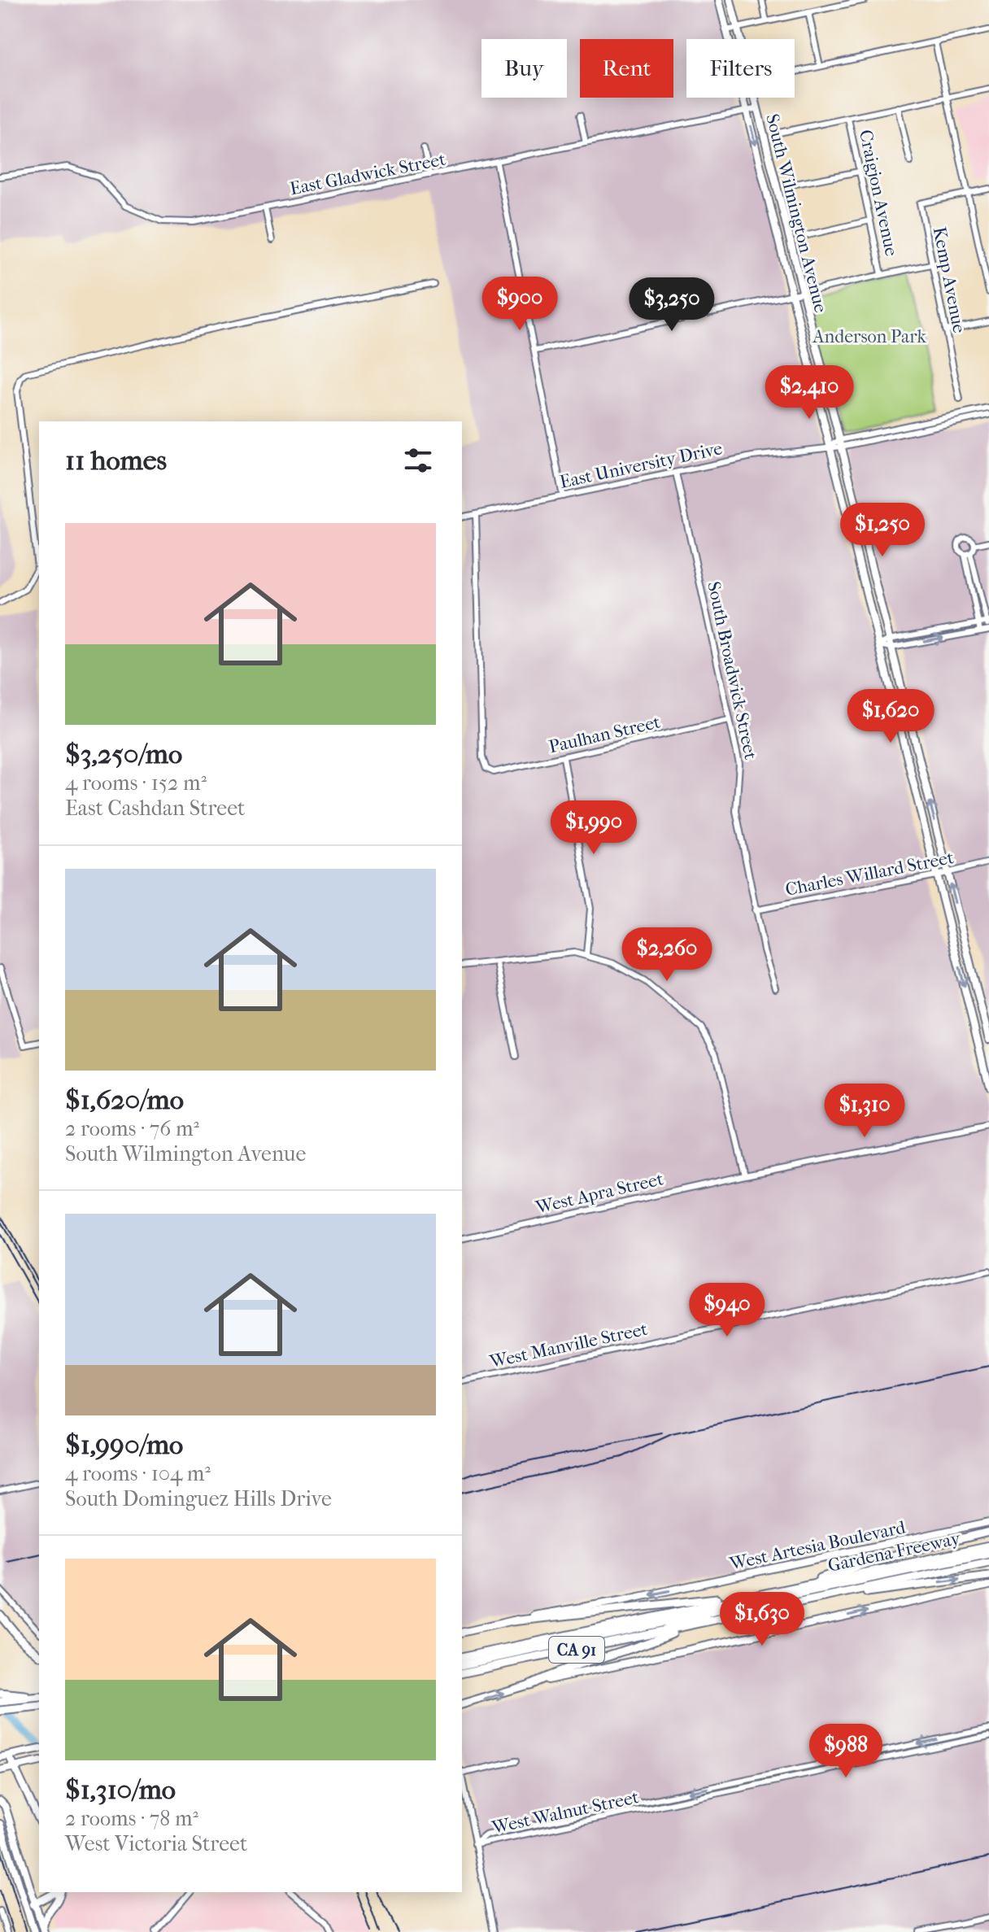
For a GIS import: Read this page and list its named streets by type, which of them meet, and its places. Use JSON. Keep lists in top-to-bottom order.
{
  "streets": {
    "highway": ["Gardena Freeway", "CA 91"],
    "main road": ["South Wilmington Avenue", "West Artesia Boulevard"],
    "street": [
      "East Gladwick Street",
      "Craigjon Avenue",
      "Kemp Avenue",
      "East University Drive",
      "South Broadwick Street",
      "Paulhan Street",
      "Charles Willard Street",
      "West Apra Street",
      "West Manville Street",
      "West Walnut Street"
    ]
  },
  "crossings": [
    ["East Gladwick Street", "South Wilmington Avenue"],
    ["South Wilmington Avenue", "East University Drive"],
    ["South Wilmington Avenue", "Charles Willard Street"],
    ["East University Drive", "South Broadwick Street"],
    ["East University Drive", "Paulhan Street"],
    ["South Broadwick Street", "Paulhan Street"],
    ["South Broadwick Street", "Charles Willard Street"]
  ],
  "one_way": ["West Artesia Boulevard"],
  "parks": ["Anderson Park"],
  "page": {
    "chip": ["Buy", "Rent", "Filters"],
    "price": [
      "$900",
      "$3,250",
      "$2,410",
      "$1,250",
      "$1,620",
      "$1,990",
      "$2,260",
      "$1,310",
      "$940",
      "$1,630",
      "$988"
    ],
    "heading": "11 homes",
    "list": [
      {
        "name": "$3,250/mo",
        "note": "4 rooms · 152 m² · East Cashdan Street"
      },
      {
        "name": "$1,620/mo",
        "note": "2 rooms · 76 m² · South Wilmington Avenue"
      },
      {
        "name": "$1,990/mo",
        "note": "4 rooms · 104 m² · South Dominguez Hills Drive"
      },
      {
        "name": "$1,310/mo",
        "note": "2 rooms · 78 m² · West Victoria Street"
      }
    ]
  }
}
